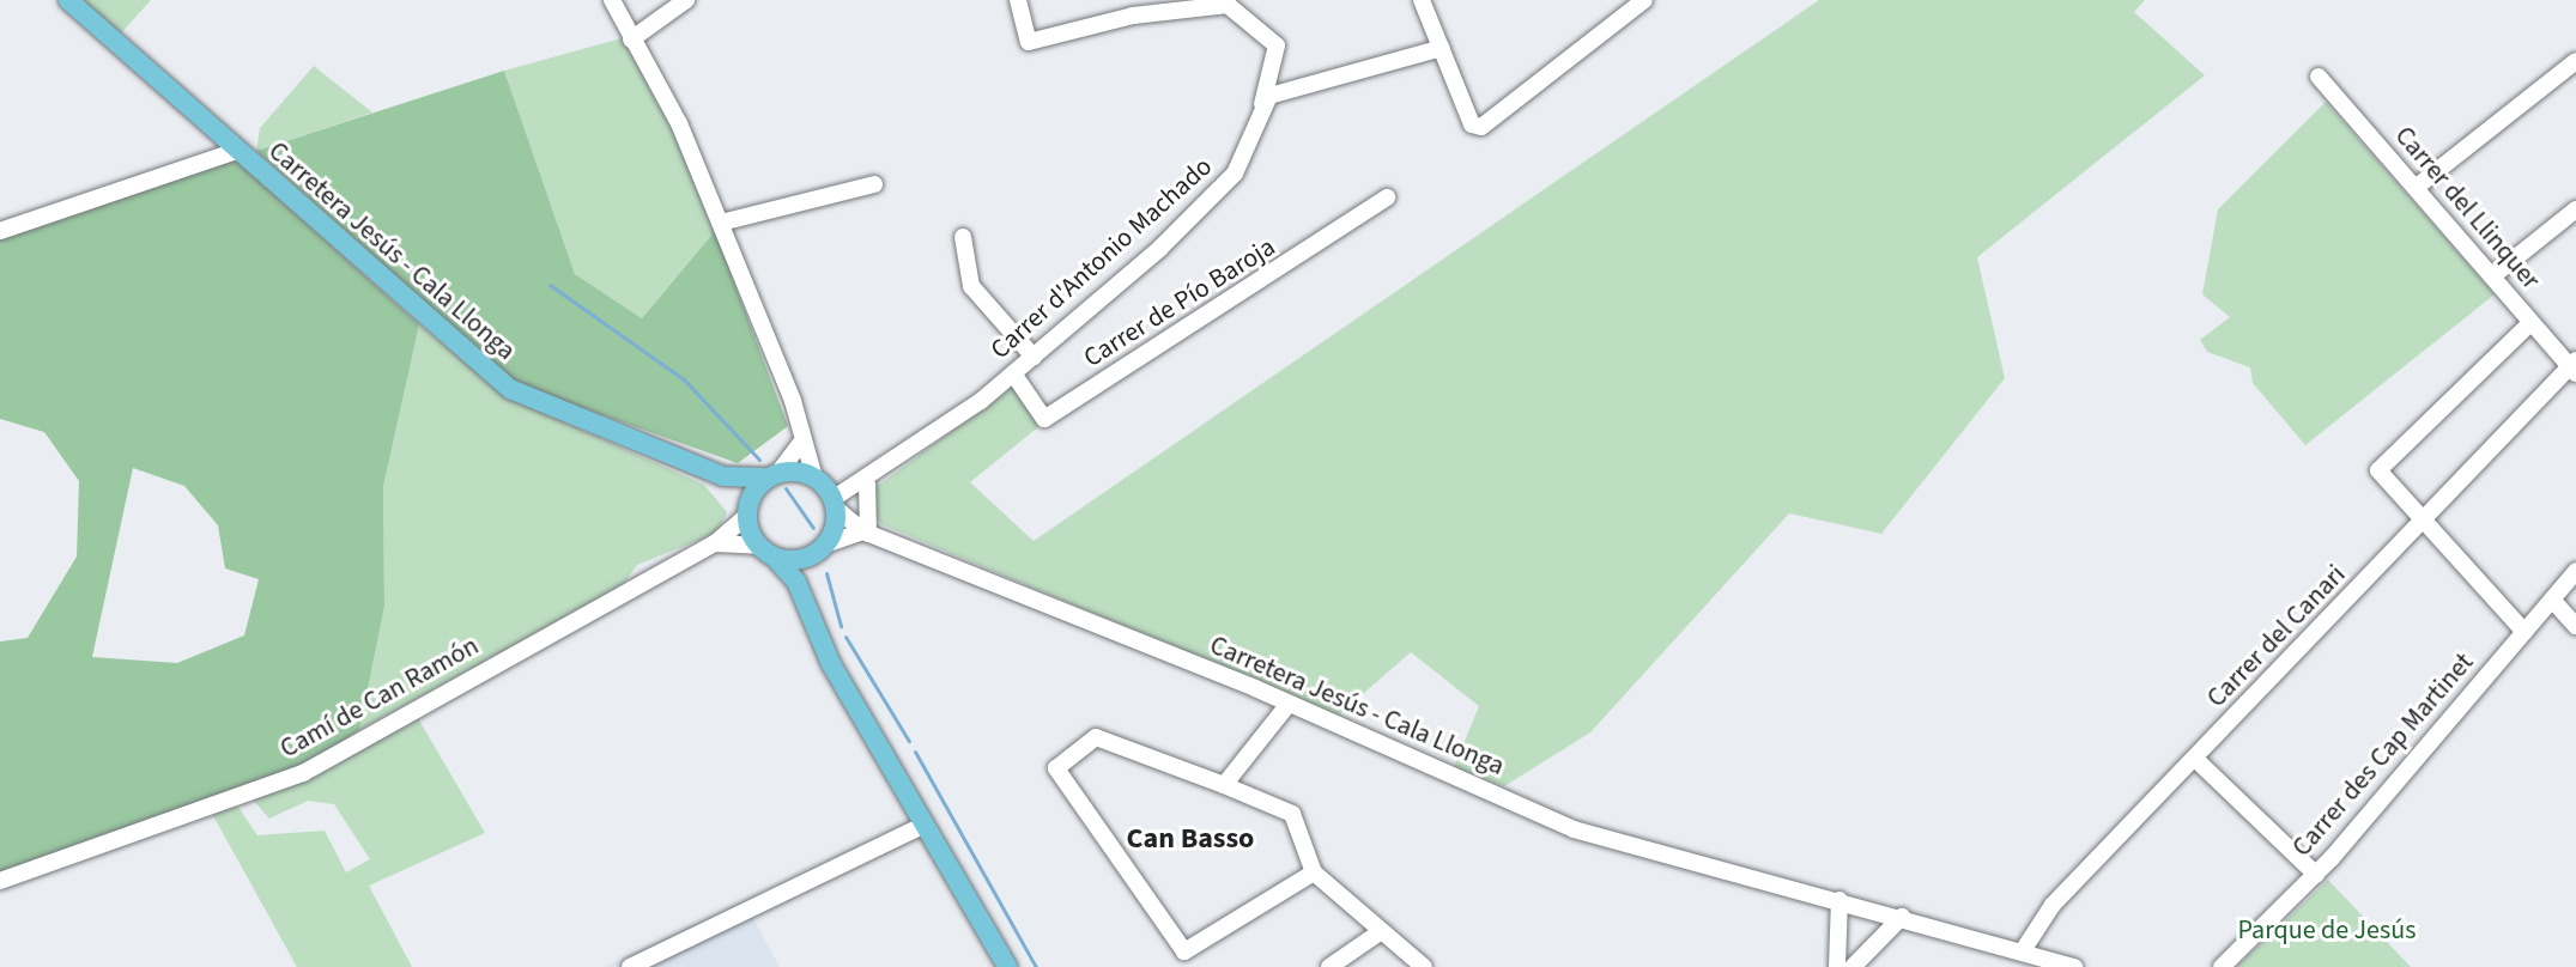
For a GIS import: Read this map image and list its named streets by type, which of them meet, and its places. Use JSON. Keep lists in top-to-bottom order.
{
  "streets": {
    "main road": ["Carretera Jesús - Cala Llonga"],
    "street": [
      "Carrer del Llinquer",
      "Carrer d'Antonio Machado",
      "Carrer de Pío Baroja",
      "Carrer del Canari",
      "Camí de Can Ramón",
      "Carrer des Cap Martinet"
    ]
  },
  "crossings": [
    ["Carrer del Llinquer", "Carrer del Canari"],
    ["Carretera Jesús - Cala Llonga", "Carrer d'Antonio Machado"],
    ["Carretera Jesús - Cala Llonga", "Carrer del Canari"],
    ["Carretera Jesús - Cala Llonga", "Camí de Can Ramón"],
    ["Carrer d'Antonio Machado", "Carrer de Pío Baroja"],
    ["Carrer d'Antonio Machado", "Camí de Can Ramón"]
  ],
  "districts": ["Can Basso"],
  "parks": ["Parque de Jesús"]
}
